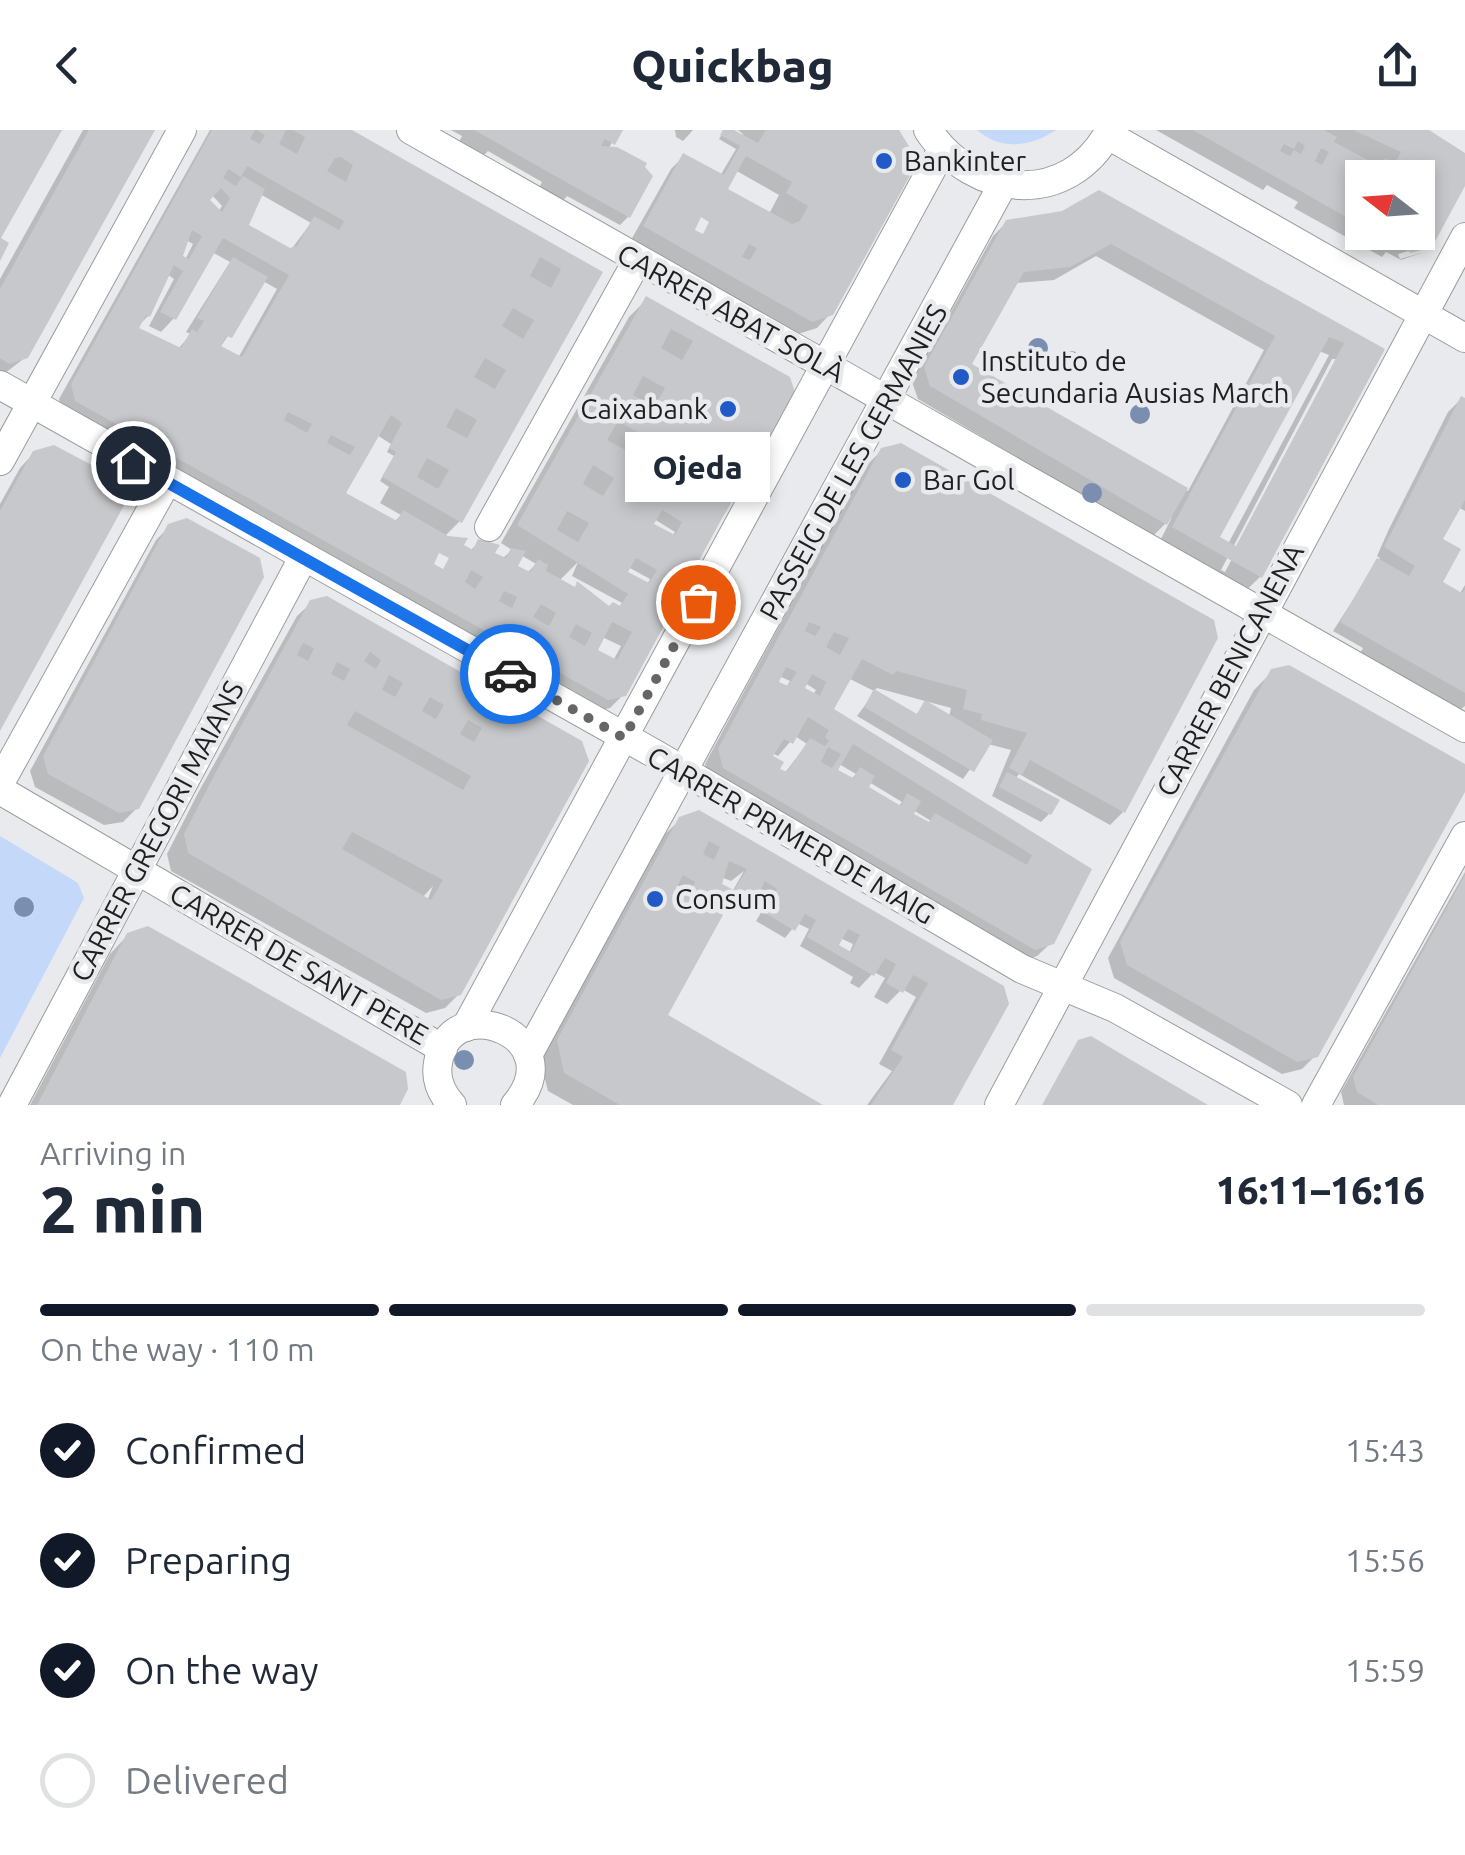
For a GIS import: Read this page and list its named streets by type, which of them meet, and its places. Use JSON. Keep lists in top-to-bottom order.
{
  "streets": {
    "street": [
      "CARRER ABAT SOLÀ",
      "PASSEIG DE LES GERMANIES",
      "CARRER BENICANENA",
      "CARRER GREGORI MAIANS",
      "CARRER PRIMER DE MAIG",
      "CARRER DE SANT PERE"
    ]
  },
  "crossings": [
    ["CARRER ABAT SOLÀ", "PASSEIG DE LES GERMANIES"],
    ["CARRER ABAT SOLÀ", "CARRER BENICANENA"],
    ["PASSEIG DE LES GERMANIES", "CARRER PRIMER DE MAIG"],
    ["CARRER BENICANENA", "CARRER PRIMER DE MAIG"],
    ["CARRER GREGORI MAIANS", "CARRER PRIMER DE MAIG"],
    ["CARRER GREGORI MAIANS", "CARRER DE SANT PERE"]
  ],
  "places": [
    "Bankinter",
    "Instituto de Secundaria Ausias March",
    "Caixabank",
    "Bar Gol",
    "Ojeda",
    "Consum"
  ],
  "north": "left",
  "page": {
    "header": "Quickbag",
    "bubble": "Ojeda",
    "heading": ["2 min", "Arriving in", "16:11–16:16"],
    "bar": "On the way · 110 m",
    "list": [
      ["Confirmed", "15:43"],
      ["Preparing", "15:56"],
      ["On the way", "15:59"],
      "Delivered"
    ]
  }
}
